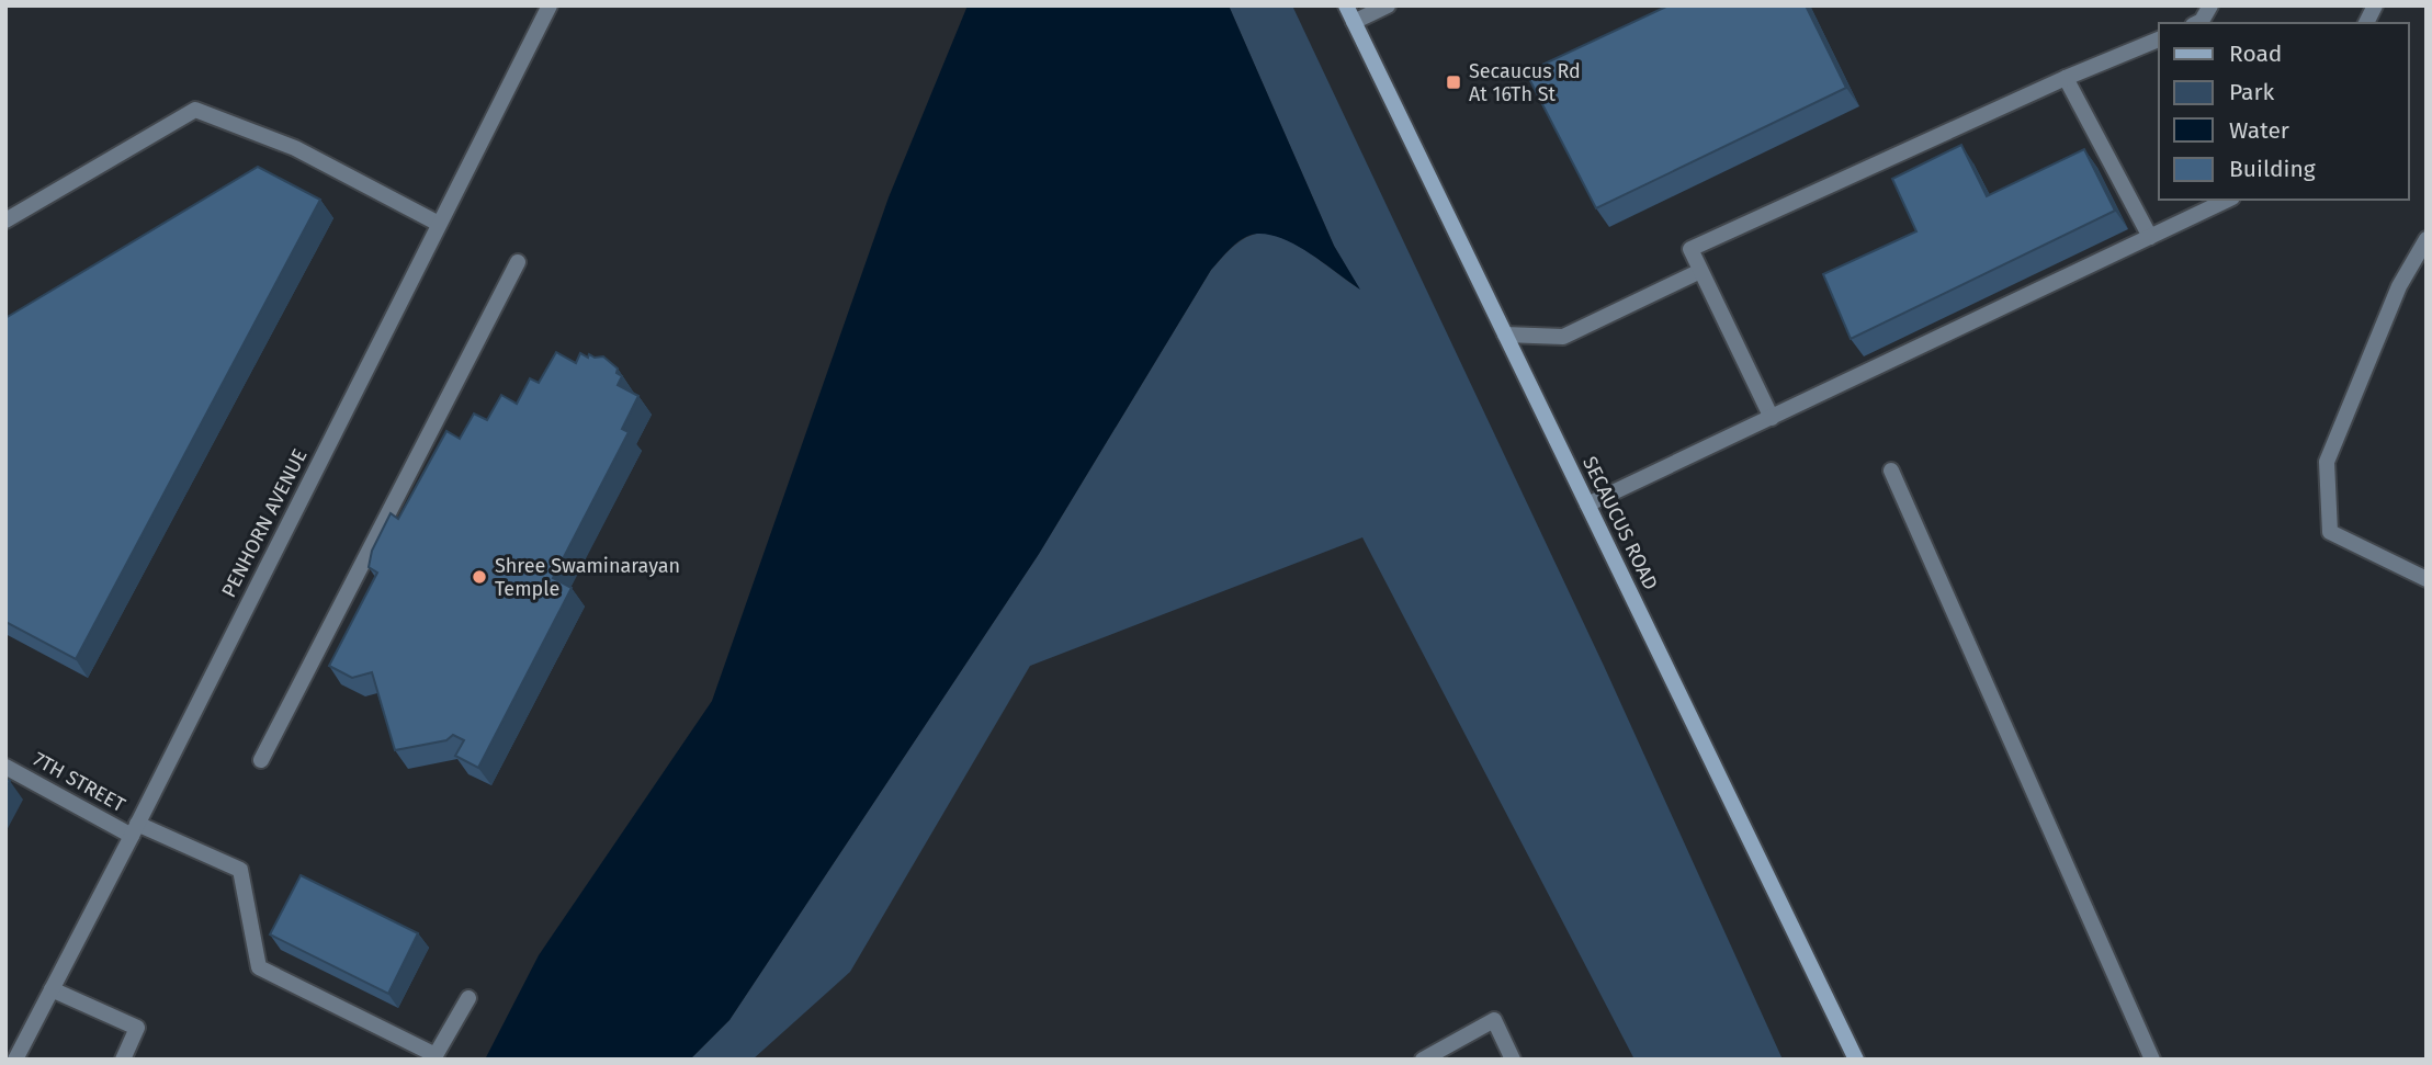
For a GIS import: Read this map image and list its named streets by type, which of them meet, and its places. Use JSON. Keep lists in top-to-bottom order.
{
  "streets": {
    "main road": ["SECAUCUS ROAD"],
    "street": ["PENHORN AVENUE", "7TH STREET"]
  },
  "crossings": [
    ["PENHORN AVENUE", "7TH STREET"]
  ],
  "places": {
    "transit": ["Secaucus Rd At 16Th St"],
    "other": ["Shree Swaminarayan Temple"]
  },
  "legend": [
    "Road",
    "Park",
    "Water",
    "Building"
  ]
}
